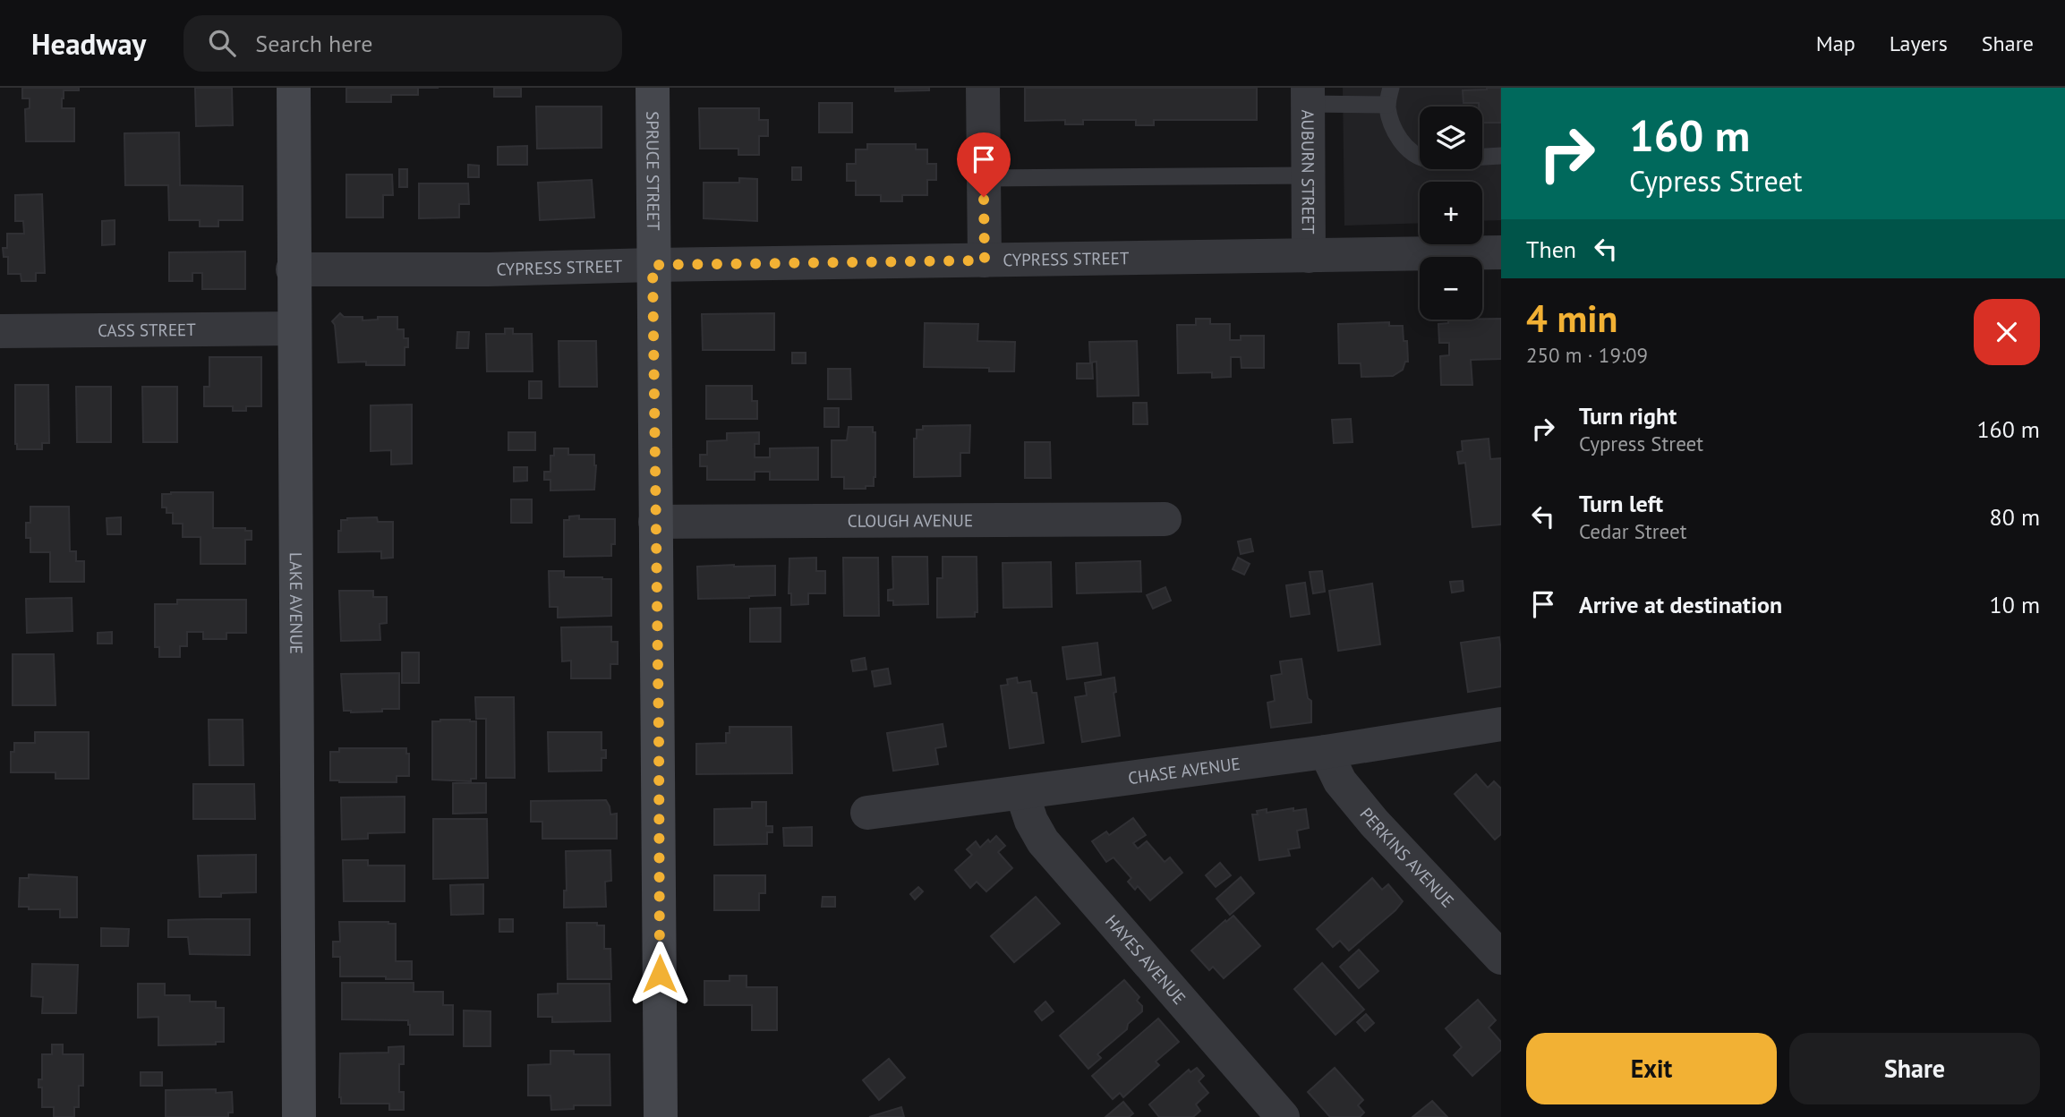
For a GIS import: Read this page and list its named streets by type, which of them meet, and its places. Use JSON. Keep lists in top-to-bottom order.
{
  "streets": {
    "street": [
      "SPRUCE STREET",
      "AUBURN STREET",
      "CYPRESS STREET",
      "CASS STREET",
      "CLOUGH AVENUE",
      "LAKE AVENUE",
      "CHASE AVENUE",
      "PERKINS AVENUE",
      "HAYES AVENUE"
    ]
  },
  "crossings": [
    ["SPRUCE STREET", "CYPRESS STREET"],
    ["SPRUCE STREET", "CLOUGH AVENUE"],
    ["AUBURN STREET", "CYPRESS STREET"],
    ["CYPRESS STREET", "LAKE AVENUE"],
    ["CASS STREET", "LAKE AVENUE"],
    ["CHASE AVENUE", "PERKINS AVENUE"],
    ["CHASE AVENUE", "HAYES AVENUE"]
  ],
  "page": {
    "header": "Headway",
    "search": "Search here",
    "nav": ["Map", "Layers", "Share"],
    "turn": ["160 m", "Cypress Street"],
    "map_buttons": ["+", "−"],
    "then": "Then",
    "heading": ["4 min", "250 m · 19:09"],
    "list": [
      {
        "name": "Turn right",
        "note": "Cypress Street",
        "value": "160 m"
      },
      {
        "name": "Turn left",
        "note": "Cedar Street",
        "value": "80 m"
      },
      {
        "name": "Arrive at destination",
        "value": "10 m"
      }
    ],
    "buttons": ["Exit", "Share"]
  }
}
